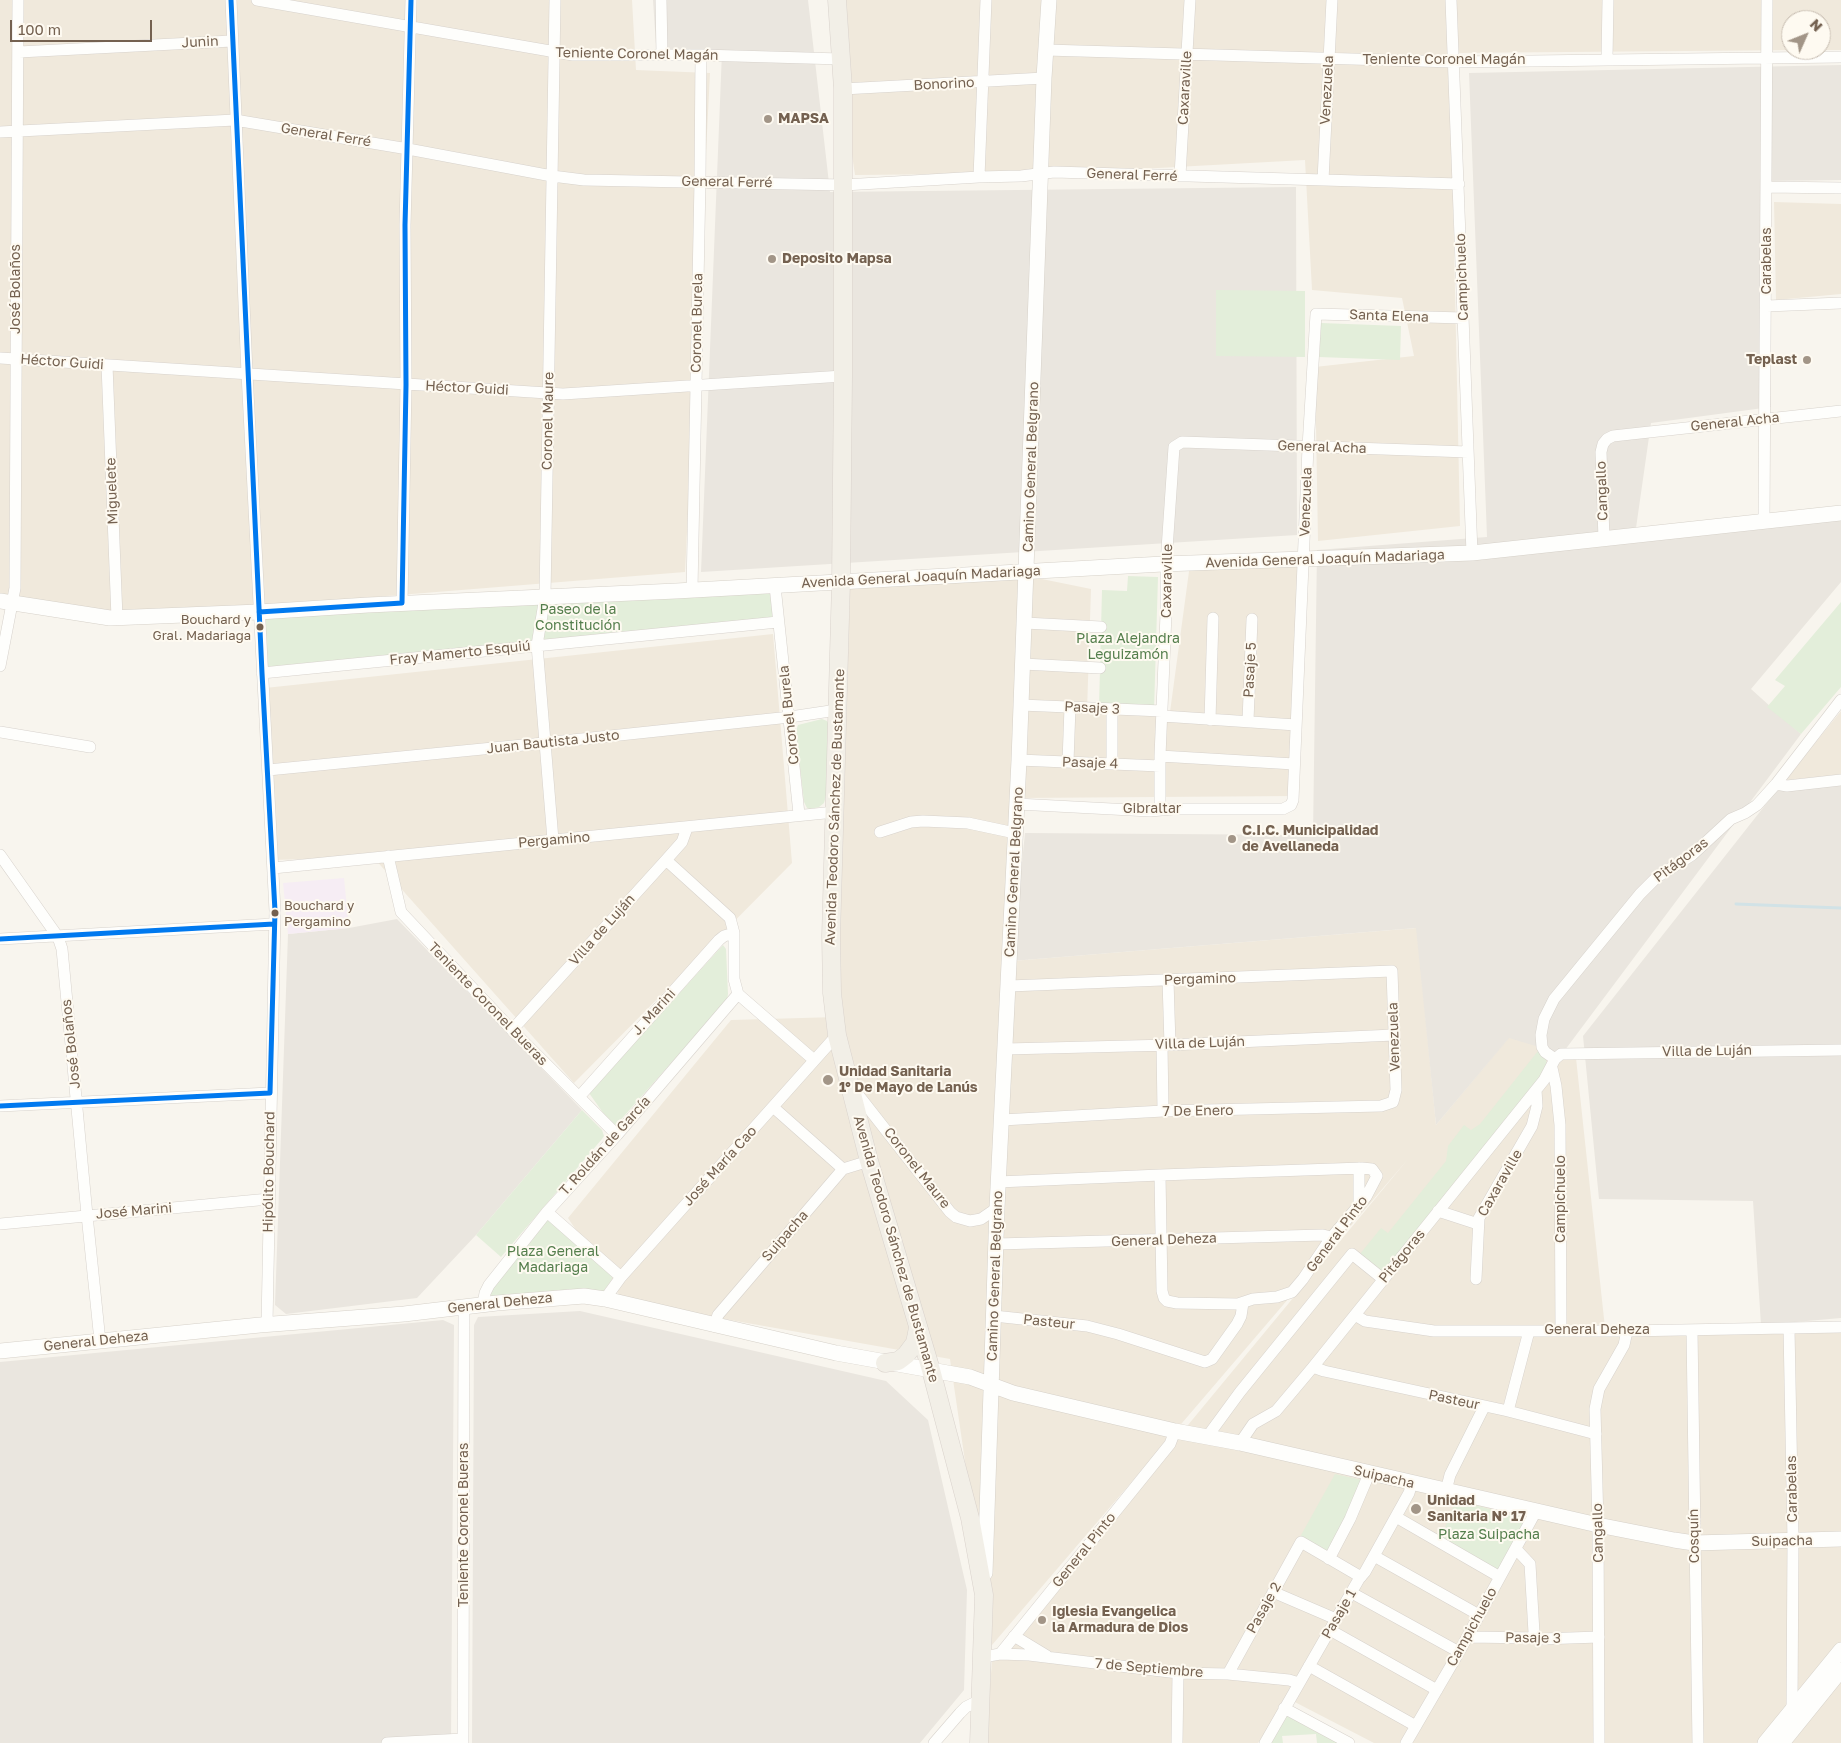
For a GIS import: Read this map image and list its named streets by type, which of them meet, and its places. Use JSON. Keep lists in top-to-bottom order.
{
  "streets": {
    "main road": ["Camino General Belgrano", "Avenida Teodoro Sánchez de Bustamante"],
    "street": [
      "Junin",
      "Teniente Coronel Magán",
      "Bonorino",
      "Caxaraville",
      "Venezuela",
      "General Ferré",
      "Carabelas",
      "Campichuelo",
      "José Bolaños",
      "Santa Elena",
      "Coronel Burela",
      "Héctor Guidi",
      "Coronel Maure",
      "General Acha",
      "Miguelete",
      "Cangallo",
      "Avenida General Joaquín Madariaga",
      "Fray Mamerto Esquiú",
      "Pasaje 5",
      "Pasaje 3",
      "Juan Bautista Justo",
      "Pasaje 4",
      "Gibraltar",
      "Pergamino",
      "Pitágoras",
      "Villa de Luján",
      "Teniente Coronel Bueras",
      "J. Marini",
      "7 De Enero",
      "T. Roldán de García",
      "José María Cao",
      "Hipólito Bouchard",
      "José Marini",
      "General Pinto",
      "Suipacha",
      "General Deheza",
      "Pasteur",
      "Cosquín",
      "Pasaje 2",
      "Pasaje 1",
      "7 de Septiembre"
    ]
  },
  "crossings": [
    ["Junin", "José Bolaños"],
    ["Junin", "Hipólito Bouchard"],
    ["Teniente Coronel Magán", "Caxaraville"],
    ["Teniente Coronel Magán", "Venezuela"],
    ["Teniente Coronel Magán", "Carabelas"],
    ["Teniente Coronel Magán", "Campichuelo"],
    ["Teniente Coronel Magán", "Coronel Burela"],
    ["Teniente Coronel Magán", "Coronel Maure"],
    ["Teniente Coronel Magán", "Camino General Belgrano"],
    ["Teniente Coronel Magán", "Avenida Teodoro Sánchez de Bustamante"],
    ["Bonorino", "Camino General Belgrano"],
    ["Bonorino", "Avenida Teodoro Sánchez de Bustamante"],
    ["Caxaraville", "General Ferré"],
    ["Caxaraville", "General Acha"],
    ["Caxaraville", "Avenida General Joaquín Madariaga"],
    ["Caxaraville", "Pasaje 3"],
    ["Caxaraville", "Pasaje 4"],
    ["Caxaraville", "Gibraltar"],
    ["Caxaraville", "Pitágoras"],
    ["Venezuela", "General Ferré"],
    ["Venezuela", "Santa Elena"],
    ["Venezuela", "General Acha"],
    ["Venezuela", "Avenida General Joaquín Madariaga"],
    ["Venezuela", "Pasaje 3"],
    ["Venezuela", "Pasaje 4"],
    ["Venezuela", "Gibraltar"],
    ["Venezuela", "Pergamino"],
    ["Venezuela", "Villa de Luján"],
    ["Venezuela", "7 De Enero"],
    ["General Ferré", "Campichuelo"],
    ["General Ferré", "José Bolaños"],
    ["General Ferré", "Coronel Burela"],
    ["General Ferré", "Coronel Maure"],
    ["General Ferré", "Camino General Belgrano"],
    ["General Ferré", "Avenida Teodoro Sánchez de Bustamante"],
    ["General Ferré", "Hipólito Bouchard"],
    ["Carabelas", "General Acha"],
    ["Carabelas", "Avenida General Joaquín Madariaga"],
    ["Carabelas", "Suipacha"],
    ["Carabelas", "General Deheza"],
    ["Campichuelo", "Santa Elena"],
    ["Campichuelo", "General Acha"],
    ["Campichuelo", "Avenida General Joaquín Madariaga"],
    ["Campichuelo", "Pasaje 3"],
    ["Campichuelo", "Pitágoras"],
    ["Campichuelo", "Villa de Luján"],
    ["Campichuelo", "Suipacha"],
    ["Campichuelo", "General Deheza"],
    ["José Bolaños", "Héctor Guidi"],
    ["José Bolaños", "Avenida General Joaquín Madariaga"],
    ["José Bolaños", "José Marini"],
    ["José Bolaños", "General Deheza"],
    ["Coronel Burela", "Héctor Guidi"],
    ["Coronel Burela", "Avenida General Joaquín Madariaga"],
    ["Coronel Burela", "Fray Mamerto Esquiú"],
    ["Coronel Burela", "Juan Bautista Justo"],
    ["Coronel Burela", "Pergamino"],
    ["Héctor Guidi", "Coronel Maure"],
    ["Héctor Guidi", "Miguelete"],
    ["Héctor Guidi", "Avenida Teodoro Sánchez de Bustamante"],
    ["Héctor Guidi", "Hipólito Bouchard"],
    ["Coronel Maure", "Camino General Belgrano"],
    ["Coronel Maure", "Avenida General Joaquín Madariaga"],
    ["Coronel Maure", "Fray Mamerto Esquiú"],
    ["Coronel Maure", "Juan Bautista Justo"],
    ["Coronel Maure", "Avenida Teodoro Sánchez de Bustamante"],
    ["Coronel Maure", "Pergamino"],
    ["General Acha", "Cangallo"],
    ["Camino General Belgrano", "Avenida General Joaquín Madariaga"],
    ["Camino General Belgrano", "Pasaje 3"],
    ["Camino General Belgrano", "Pasaje 4"],
    ["Camino General Belgrano", "Avenida Teodoro Sánchez de Bustamante"],
    ["Camino General Belgrano", "Gibraltar"],
    ["Camino General Belgrano", "Pergamino"],
    ["Camino General Belgrano", "Villa de Luján"],
    ["Camino General Belgrano", "7 De Enero"],
    ["Camino General Belgrano", "General Pinto"],
    ["Camino General Belgrano", "Suipacha"],
    ["Camino General Belgrano", "General Deheza"],
    ["Camino General Belgrano", "Pasteur"],
    ["Camino General Belgrano", "7 de Septiembre"],
    ["Miguelete", "Avenida General Joaquín Madariaga"],
    ["Cangallo", "Avenida General Joaquín Madariaga"],
    ["Cangallo", "Pasaje 3"],
    ["Cangallo", "Suipacha"],
    ["Cangallo", "General Deheza"],
    ["Cangallo", "Pasteur"],
    ["Avenida General Joaquín Madariaga", "Avenida Teodoro Sánchez de Bustamante"],
    ["Avenida General Joaquín Madariaga", "Hipólito Bouchard"],
    ["Fray Mamerto Esquiú", "Hipólito Bouchard"],
    ["Pasaje 5", "Pasaje 3"],
    ["Juan Bautista Justo", "Avenida Teodoro Sánchez de Bustamante"],
    ["Juan Bautista Justo", "Hipólito Bouchard"],
    ["Avenida Teodoro Sánchez de Bustamante", "Pergamino"],
    ["Avenida Teodoro Sánchez de Bustamante", "José María Cao"],
    ["Avenida Teodoro Sánchez de Bustamante", "General Deheza"],
    ["Pergamino", "Villa de Luján"],
    ["Pergamino", "Teniente Coronel Bueras"],
    ["Pergamino", "Hipólito Bouchard"],
    ["Pitágoras", "Villa de Luján"],
    ["Pitágoras", "Suipacha"],
    ["Pitágoras", "General Deheza"],
    ["Pitágoras", "Pasteur"],
    ["Villa de Luján", "Teniente Coronel Bueras"],
    ["Teniente Coronel Bueras", "J. Marini"],
    ["Teniente Coronel Bueras", "T. Roldán de García"],
    ["Teniente Coronel Bueras", "General Deheza"],
    ["T. Roldán de García", "General Deheza"],
    ["José María Cao", "General Deheza"],
    ["Hipólito Bouchard", "José Marini"],
    ["Hipólito Bouchard", "General Deheza"],
    ["General Pinto", "Suipacha"],
    ["General Pinto", "General Deheza"],
    ["General Pinto", "Pasteur"],
    ["General Pinto", "7 de Septiembre"],
    ["Suipacha", "General Deheza"],
    ["Suipacha", "Cosquín"],
    ["Suipacha", "Pasaje 1"],
    ["General Deheza", "Cosquín"],
    ["Pasaje 2", "7 de Septiembre"],
    ["Pasaje 1", "7 de Septiembre"]
  ],
  "parks": [
    "Paseo de la Constitución",
    "Plaza Alejandra Leguizamón",
    "Plaza General Madariaga",
    "Plaza Suipacha"
  ],
  "places": [
    "MAPSA",
    "Deposito Mapsa",
    "Teplast",
    "Bouchard y Gral. Madariaga",
    "C.I.C. Municipalidad de Avellaneda",
    "Bouchard y Pergamino",
    "Unidad Sanitaria 1° De Mayo de Lanús",
    "Unidad Sanitaria N° 17",
    "Iglesia Evangelica la Armadura de Dios"
  ],
  "scale_bar": "100 m",
  "north": "top right"
}
